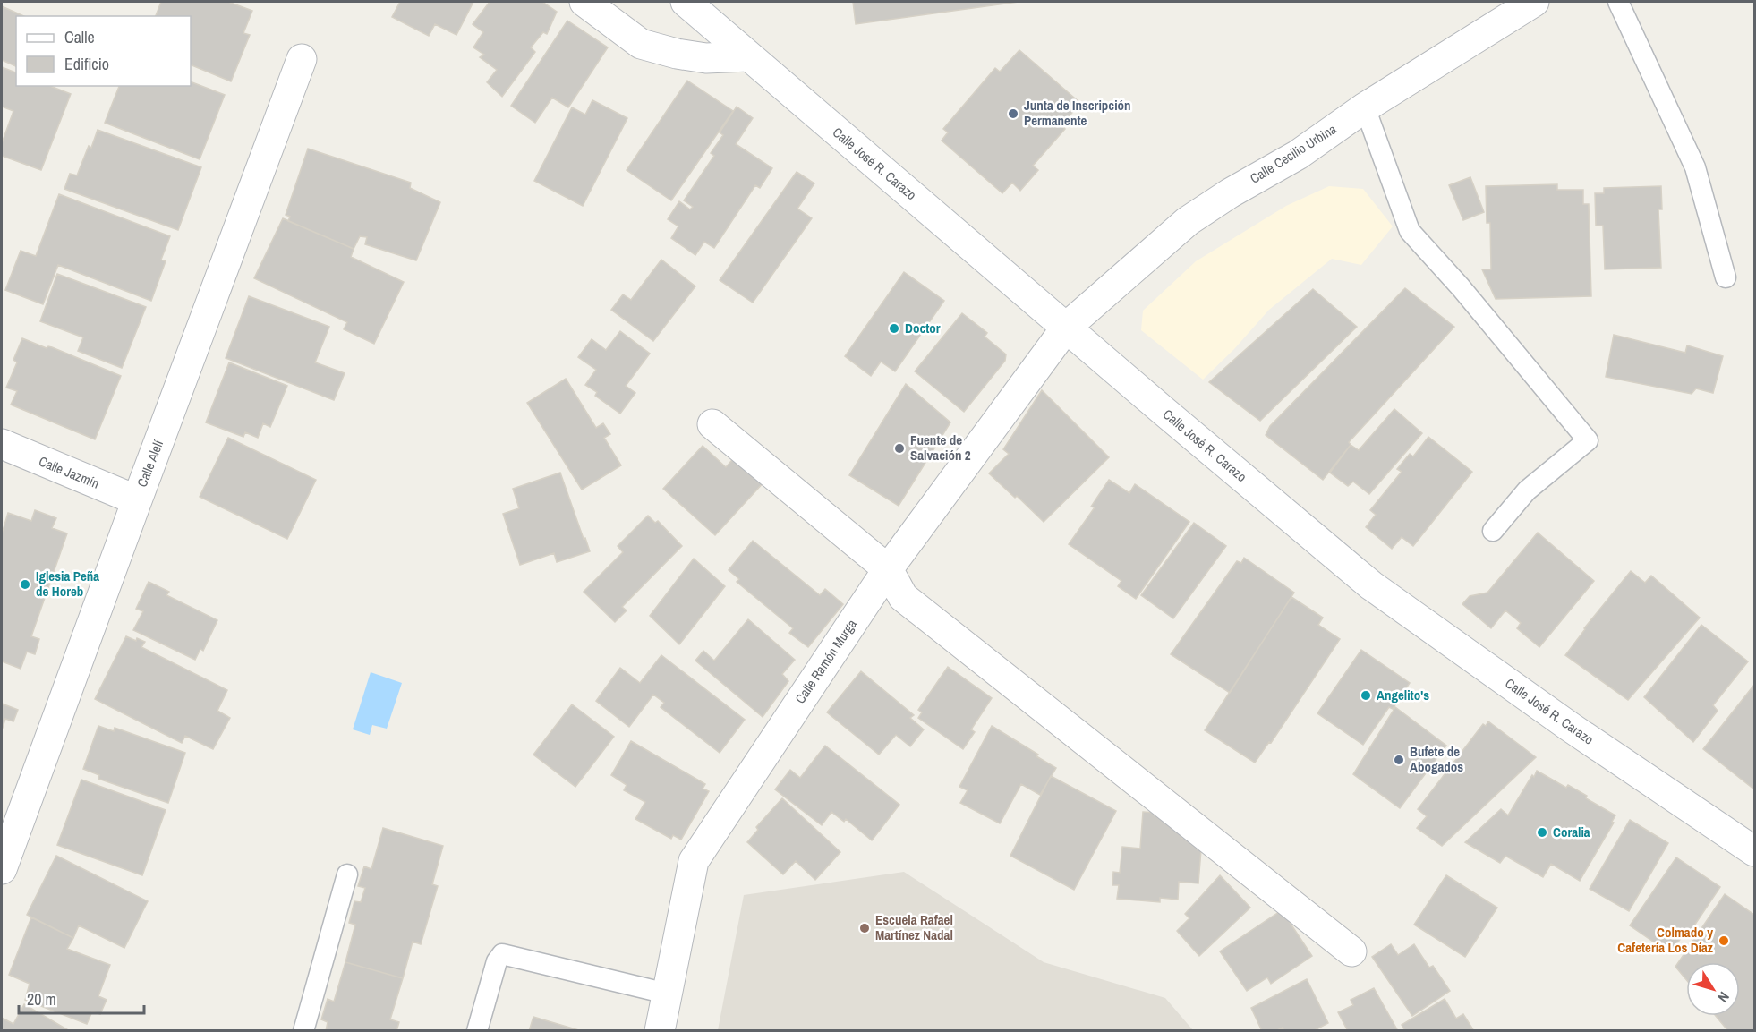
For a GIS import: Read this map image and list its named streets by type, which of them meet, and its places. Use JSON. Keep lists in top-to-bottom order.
{
  "streets": {
    "street": [
      "Calle Cecilio Urbina",
      "Calle José R. Carazo",
      "Calle Alelí",
      "Calle Jazmín",
      "Calle Ramón Murga"
    ]
  },
  "crossings": [
    ["Calle Cecilio Urbina", "Calle José R. Carazo"],
    ["Calle Cecilio Urbina", "Calle Ramón Murga"],
    ["Calle José R. Carazo", "Calle Ramón Murga"],
    ["Calle Alelí", "Calle Jazmín"]
  ],
  "places": [
    "Junta de Inscripción Permanente",
    "Doctor",
    "Fuente de Salvación 2",
    "Iglesia Peña de Horeb",
    "Angelito's",
    "Bufete de Abogados",
    "Coralia",
    "Escuela Rafael Martínez Nadal",
    "Colmado y Cafetería Los Díaz"
  ],
  "legend": ["Calle", "Edificio"],
  "scale_bar": "20 m",
  "north": "bottom right"
}
